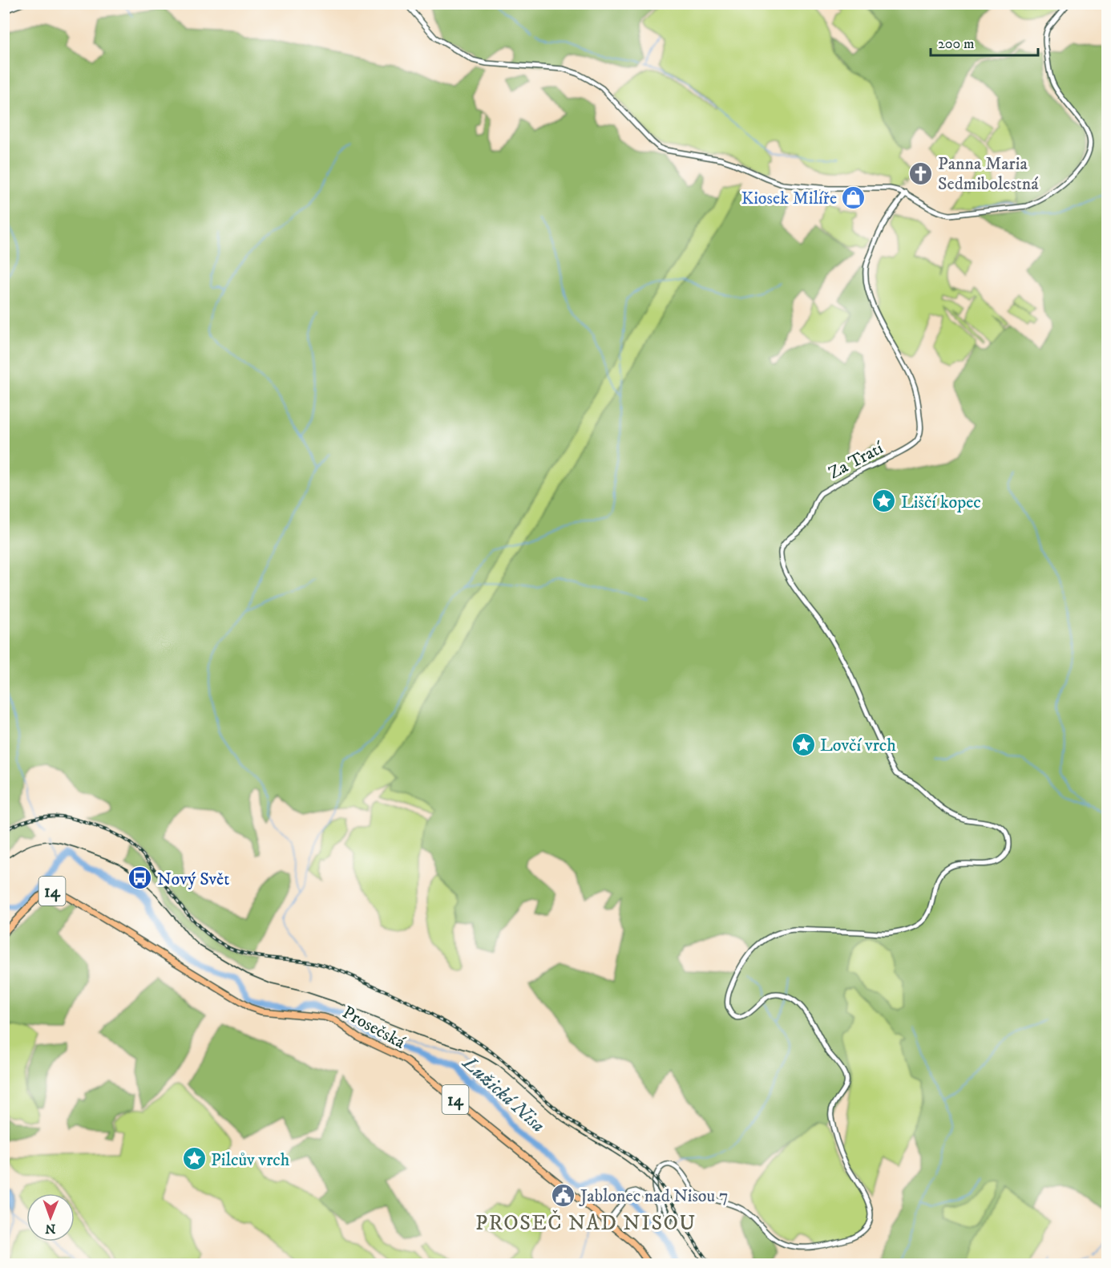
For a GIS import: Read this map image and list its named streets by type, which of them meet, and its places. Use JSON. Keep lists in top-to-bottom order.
{
  "streets": {
    "main road": ["14", "Prosečská"],
    "street": ["Za Tratí"]
  },
  "crossings": [
    ["Za Tratí", "Prosečská"]
  ],
  "districts": ["PROSEČ NAD NISOU"],
  "water": ["Lužická Nisa"],
  "places": {
    "church": ["Panna Maria Sedmibolestná"],
    "shop": ["Kiosek Milíře"],
    "place": ["Liščí kopec", "Lovčí vrch", "Pilcův vrch"],
    "bus stop": ["Nový Svět"],
    "public building": ["Jablonec nad Nisou 7"]
  },
  "scale_bar": "200 m",
  "north": "bottom"
}
